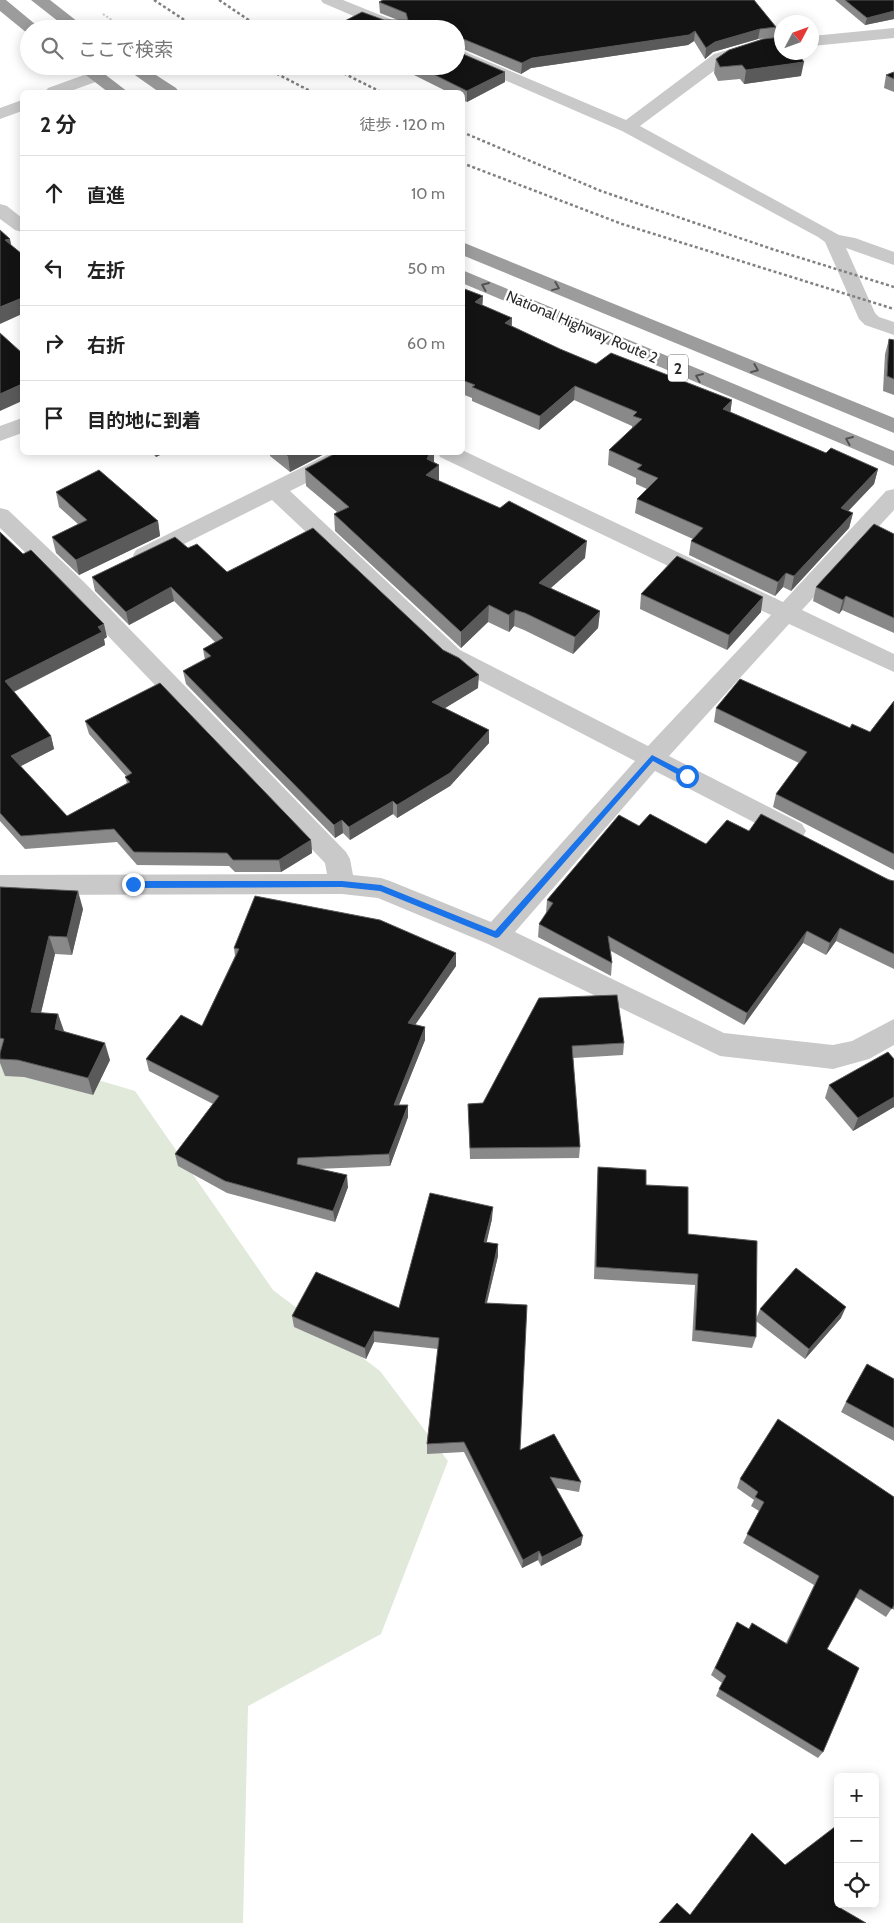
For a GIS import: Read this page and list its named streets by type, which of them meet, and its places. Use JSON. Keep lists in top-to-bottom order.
{
  "streets": {
    "highway": ["National Highway Route 2", "2"]
  },
  "north": "top right",
  "page": {
    "search": "ここで検索",
    "heading": ["2 分", "徒歩 · 120 m"],
    "list": [
      ["直進", "10 m"],
      ["左折", "50 m"],
      ["右折", "60 m"],
      "目的地に到着"
    ],
    "map_buttons": ["+", "−"]
  }
}
